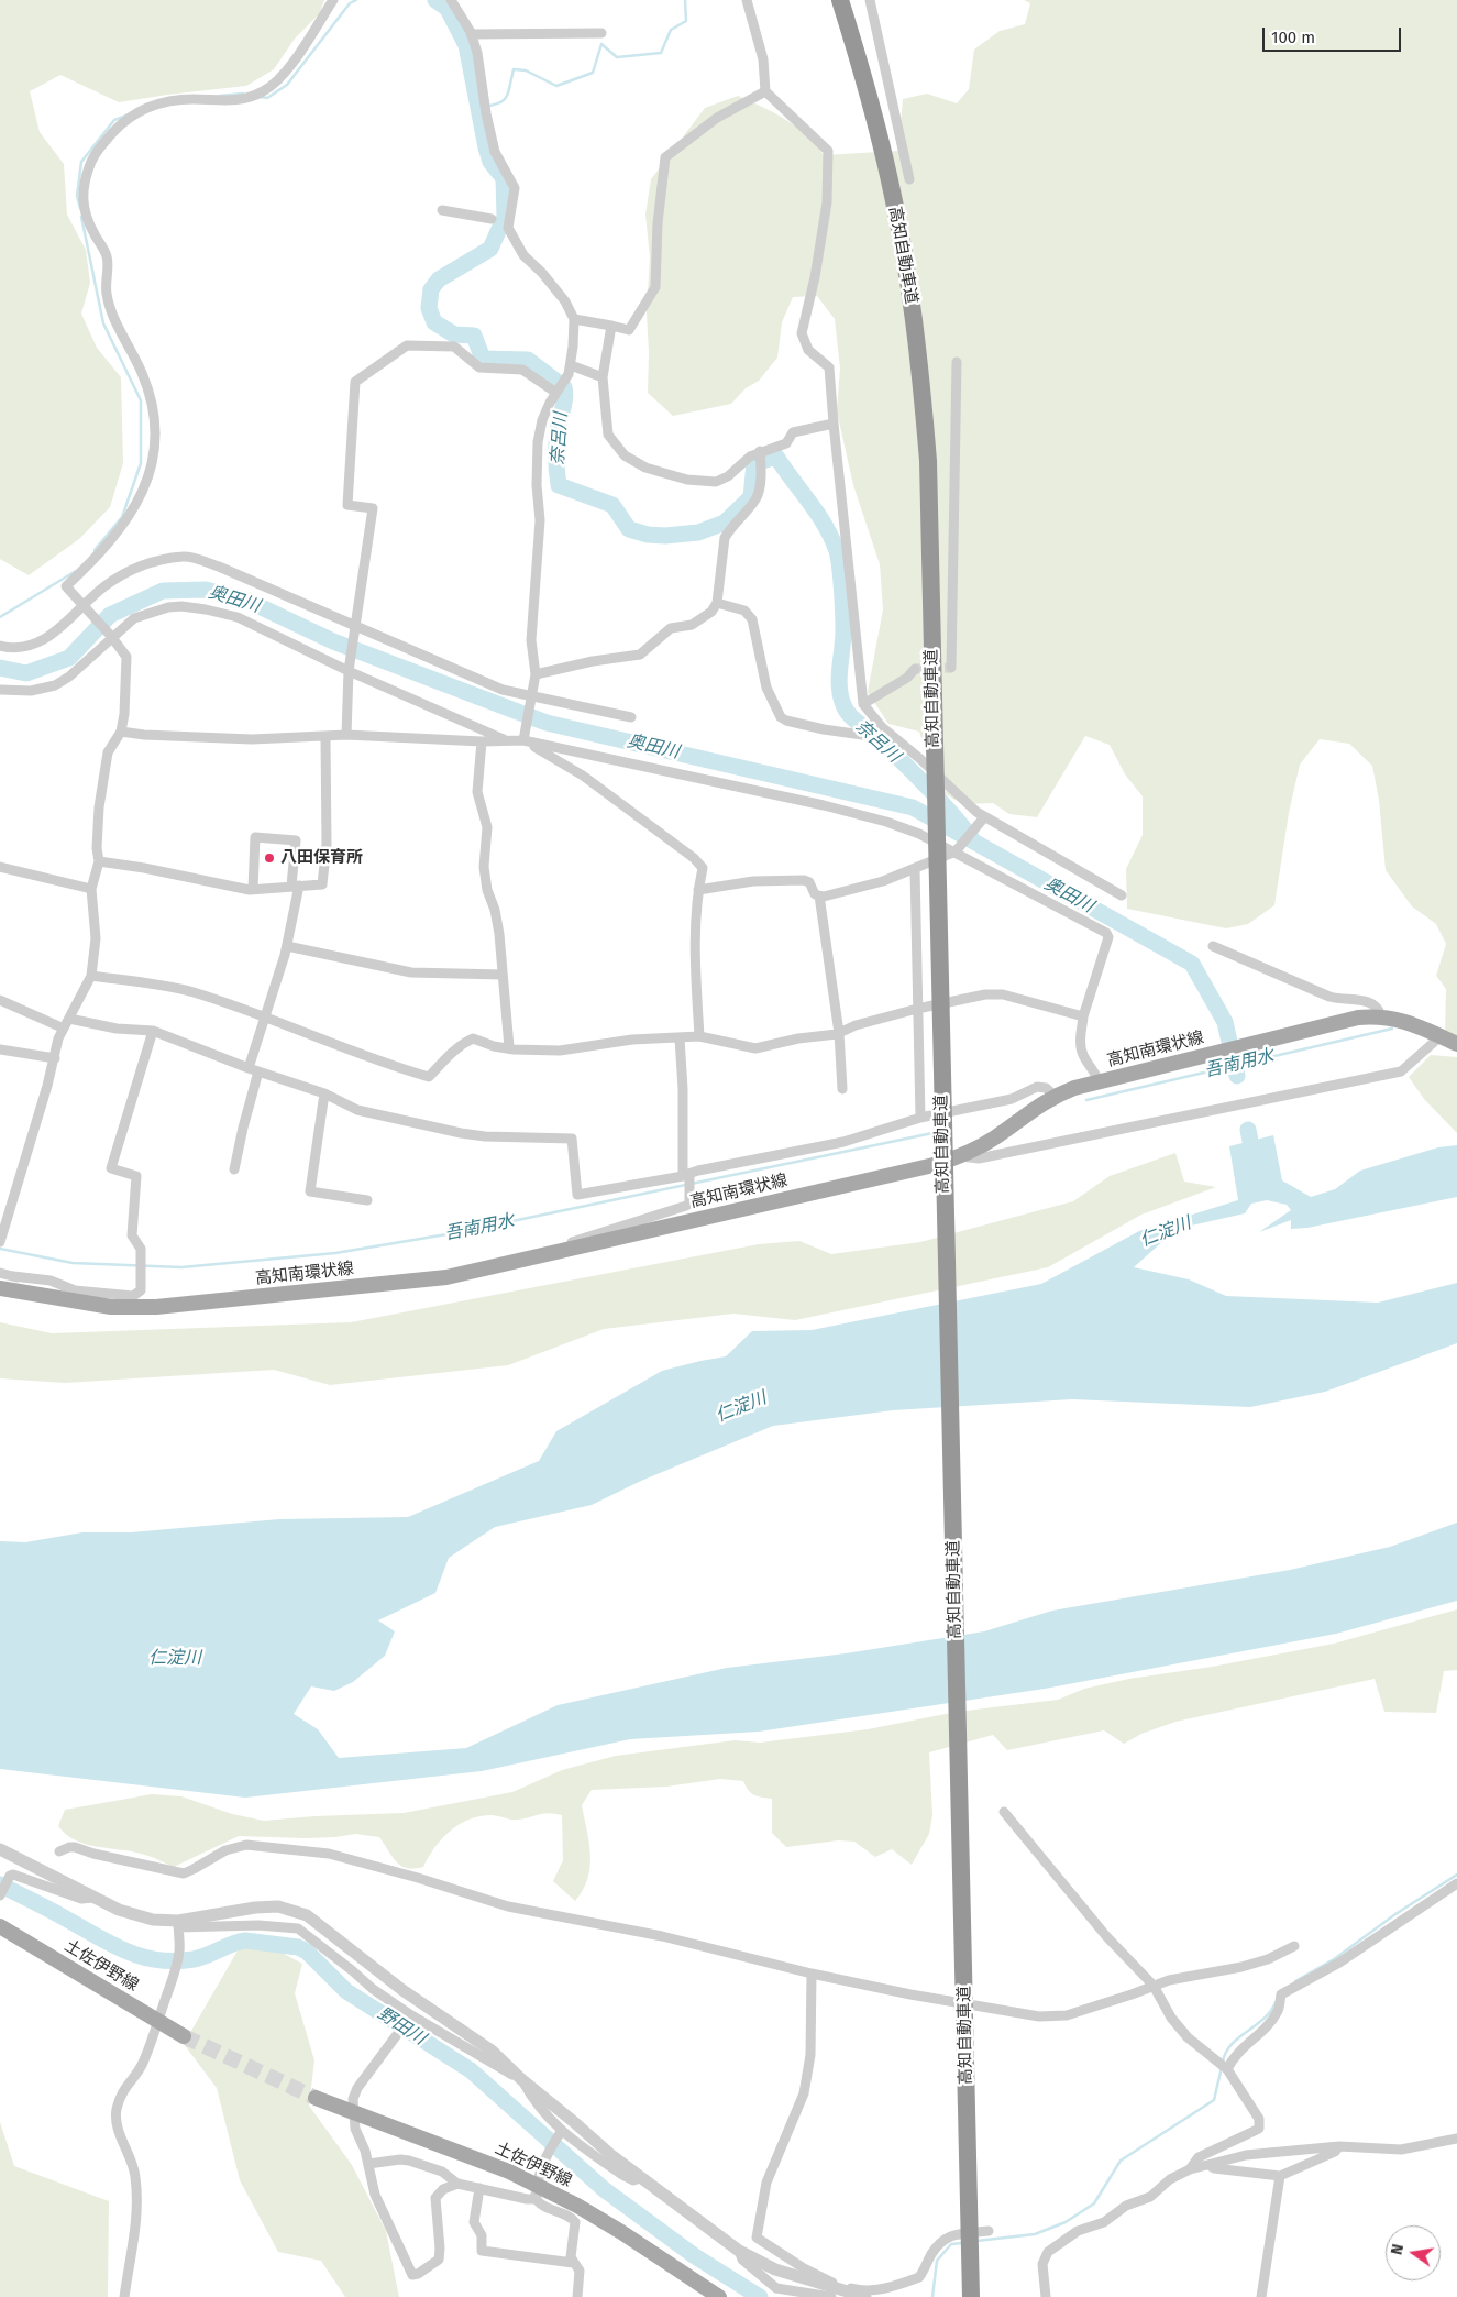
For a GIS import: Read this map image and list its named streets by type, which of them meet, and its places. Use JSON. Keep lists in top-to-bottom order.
{
  "streets": {
    "highway": ["高知自動車道"],
    "main road": ["高知南環状線", "土佐伊野線"]
  },
  "water": [
    "奈呂川",
    "奥田川",
    "吾南用水",
    "仁淀川",
    "野田川"
  ],
  "places": ["八田保育所"],
  "scale_bar": "100 m",
  "north": "left"
}
